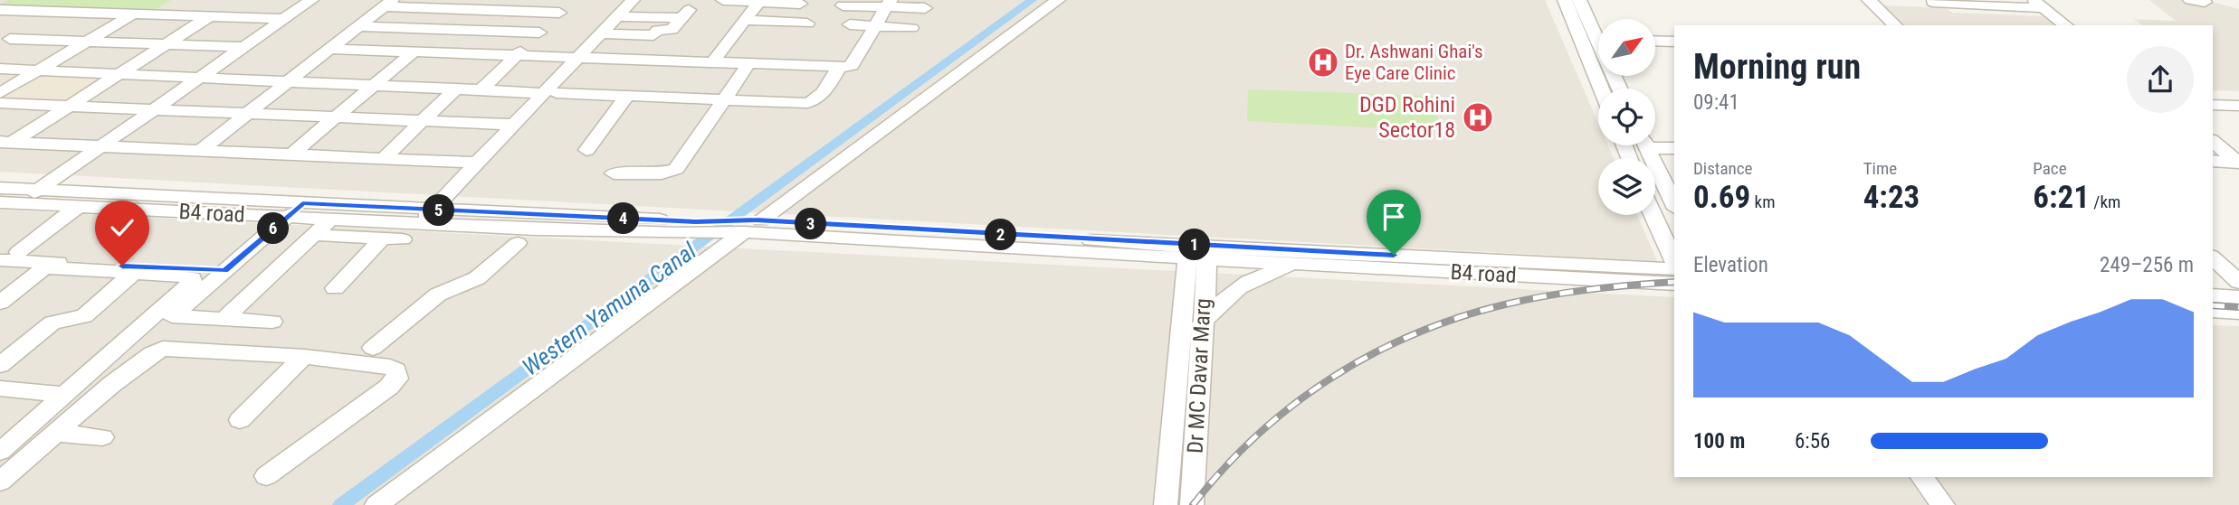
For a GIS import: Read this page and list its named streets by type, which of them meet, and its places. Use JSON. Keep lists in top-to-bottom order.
{
  "streets": {
    "street": ["B4 road", "Dr MC Davar Marg"]
  },
  "crossings": [
    ["B4 road", "Dr MC Davar Marg"]
  ],
  "water": ["Western Yamuna Canal"],
  "places": {
    "hospital": ["Dr. Ashwani Ghai's Eye Care Clinic", "DGD Rohini Sector18"]
  },
  "north": "top right",
  "page": {
    "heading": ["Morning run", "09:41"],
    "stats": [
      ["Distance", "0.69 km"],
      ["Time", "4:23"],
      ["Pace", "6:21 /km"]
    ],
    "pins": [
      "5",
      "4",
      "3",
      "6",
      "2",
      "1"
    ],
    "chart": ["Elevation", "249–256 m"],
    "list": [
      {
        "name": "100 m",
        "note": "6:56"
      }
    ]
  }
}
